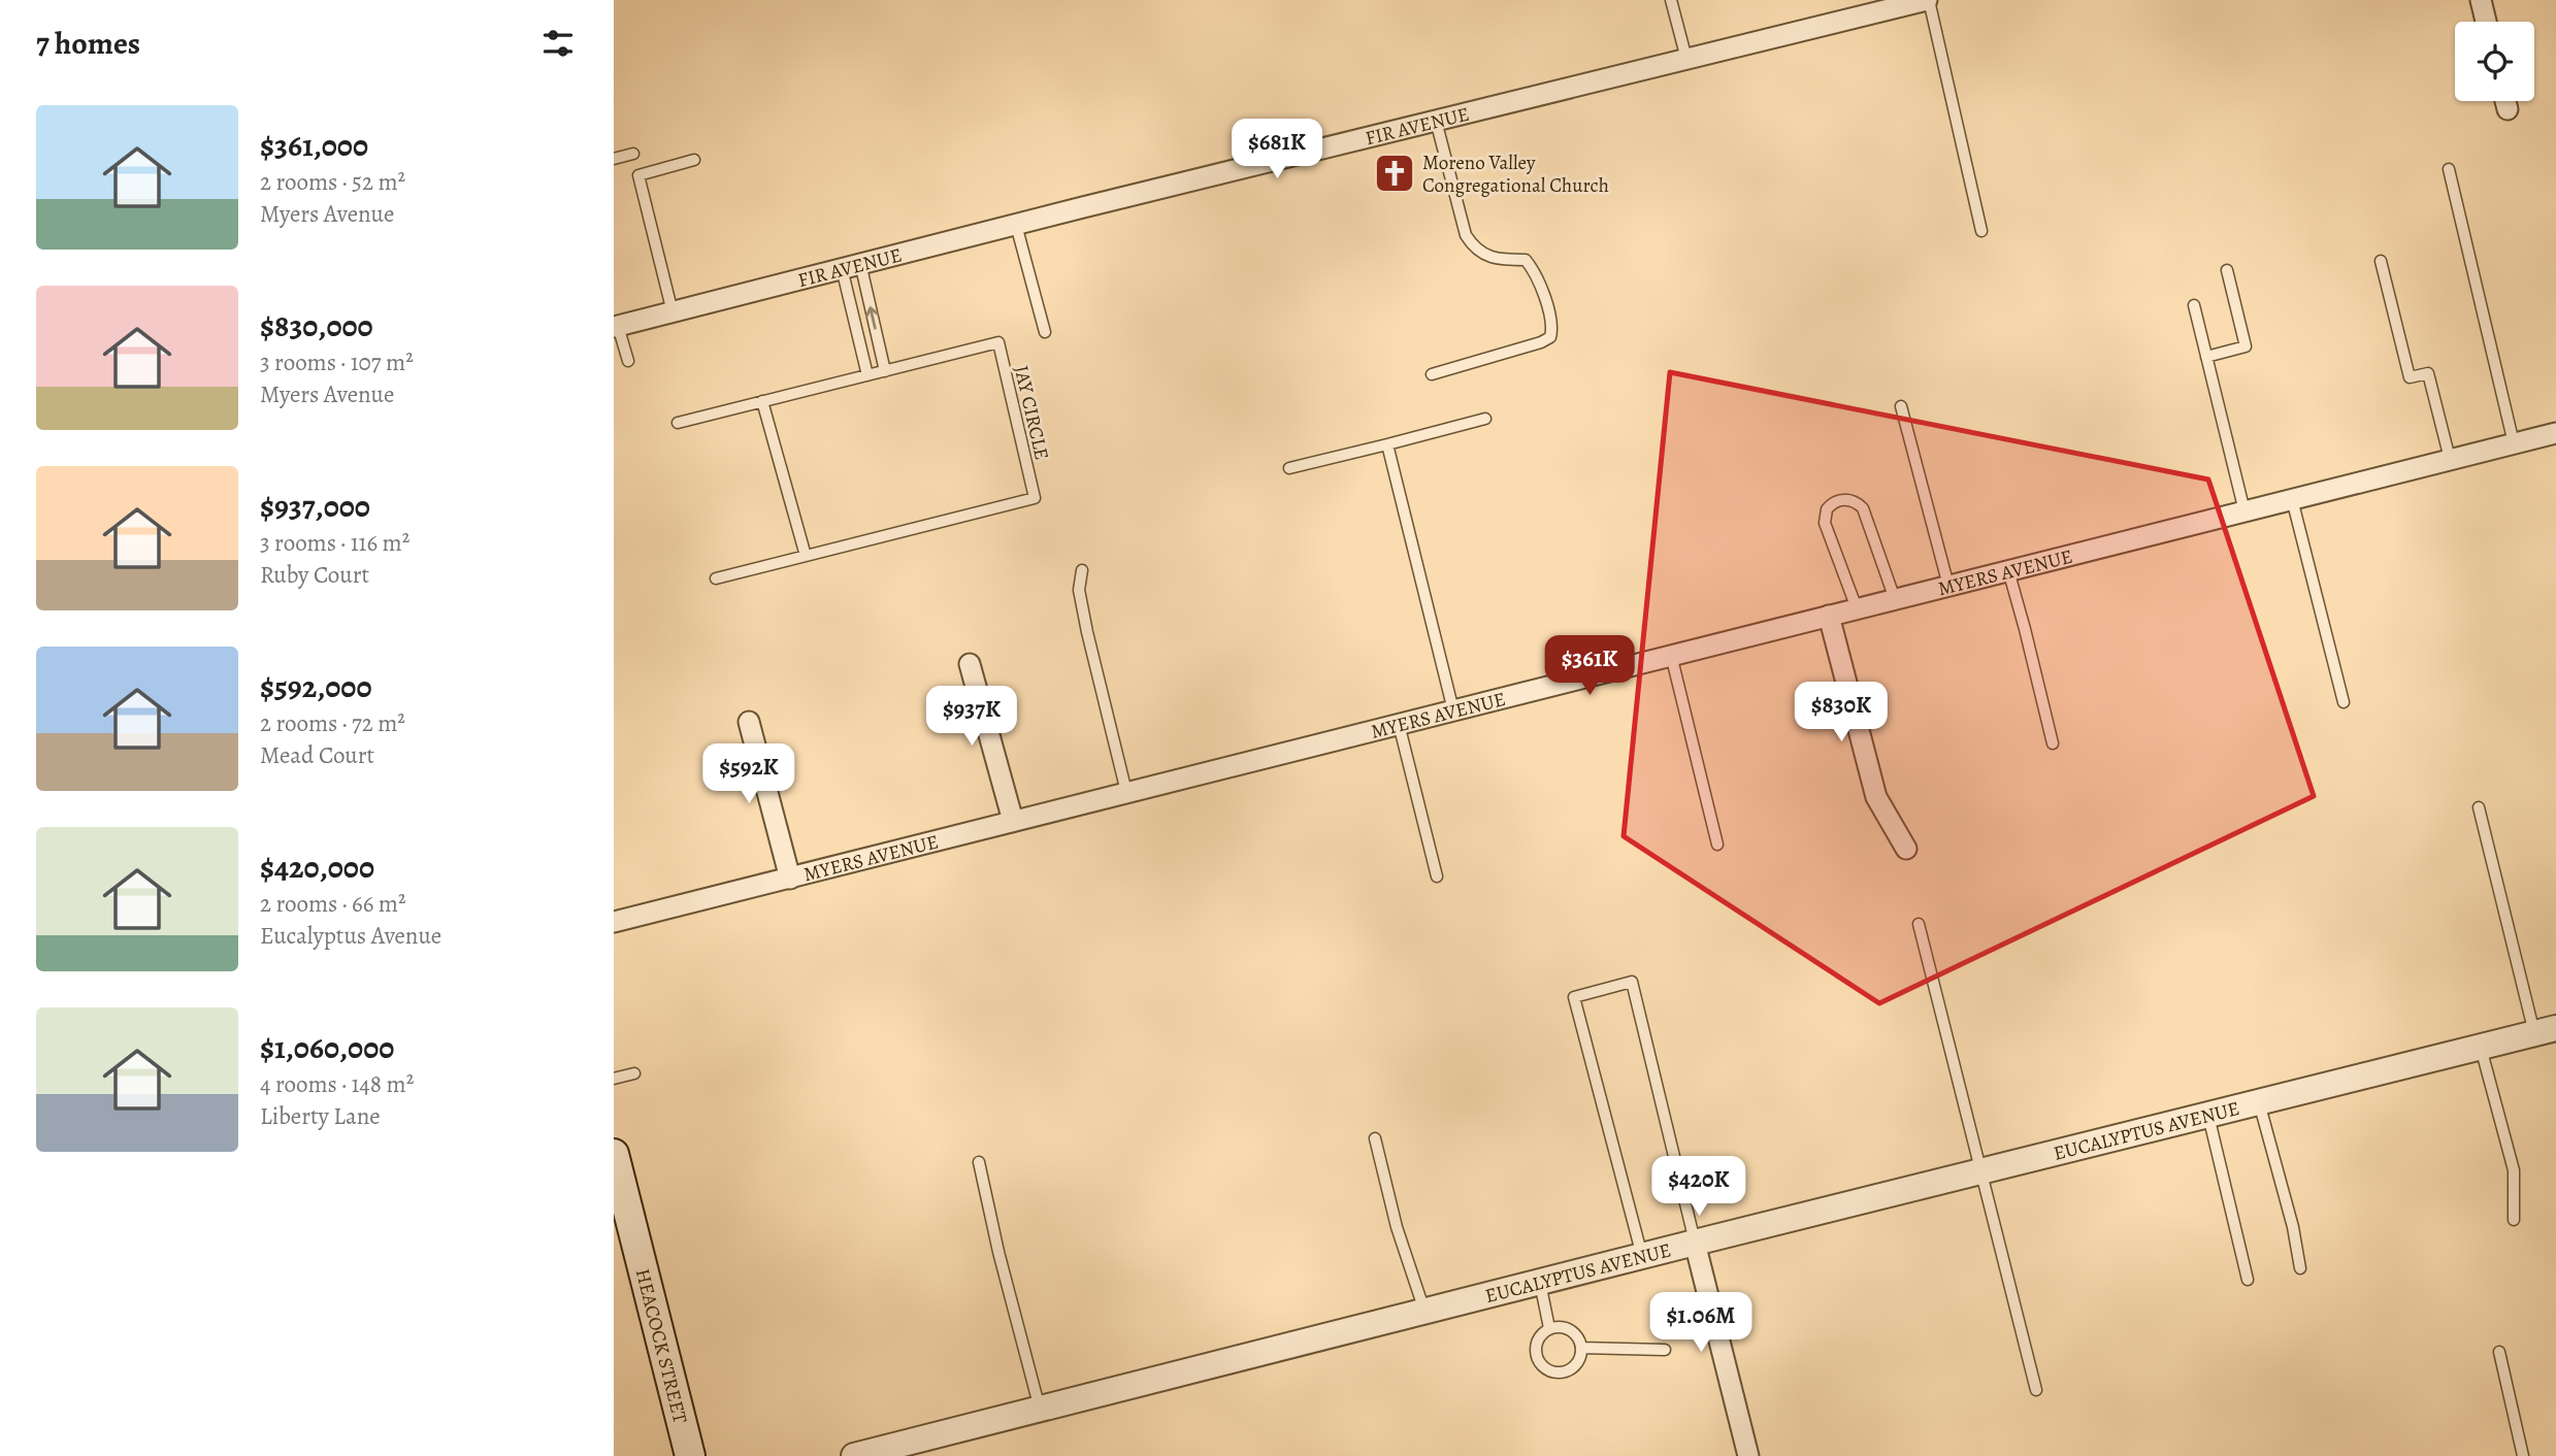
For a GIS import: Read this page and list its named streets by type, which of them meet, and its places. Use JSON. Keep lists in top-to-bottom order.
{
  "streets": {
    "main road": ["HEACOCK STREET"],
    "street": ["FIR AVENUE", "MYERS AVENUE", "EUCALYPTUS AVENUE"],
    "lane": ["JAY CIRCLE"]
  },
  "places": {
    "church": ["Moreno Valley Congregational Church"]
  },
  "page": {
    "heading": "7 homes",
    "list": [
      {
        "name": "$361,000",
        "note": "2 rooms · 52 m² · Myers Avenue"
      },
      {
        "name": "$830,000",
        "note": "3 rooms · 107 m² · Myers Avenue"
      },
      {
        "name": "$937,000",
        "note": "3 rooms · 116 m² · Ruby Court"
      },
      {
        "name": "$592,000",
        "note": "2 rooms · 72 m² · Mead Court"
      },
      {
        "name": "$420,000",
        "note": "2 rooms · 66 m² · Eucalyptus Avenue"
      },
      {
        "name": "$1,060,000",
        "note": "4 rooms · 148 m² · Liberty Lane"
      }
    ],
    "price": [
      "$681K",
      "$361K",
      "$830K",
      "$937K",
      "$592K",
      "$420K",
      "$1.06M"
    ]
  }
}
